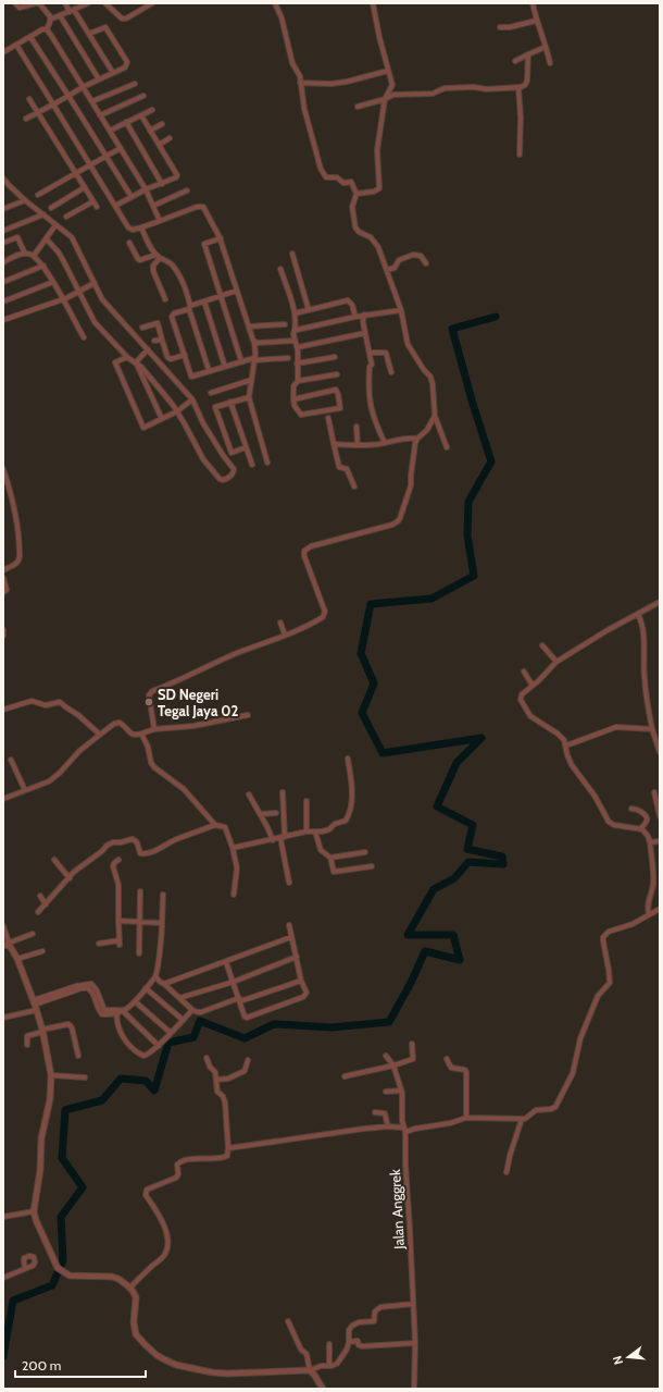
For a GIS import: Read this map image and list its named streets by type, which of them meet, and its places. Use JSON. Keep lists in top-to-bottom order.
{
  "streets": {
    "street": ["Jalan Anggrek"]
  },
  "places": ["SD Negeri Tegal Jaya 02"],
  "scale_bar": "200 m",
  "north": "left"
}
